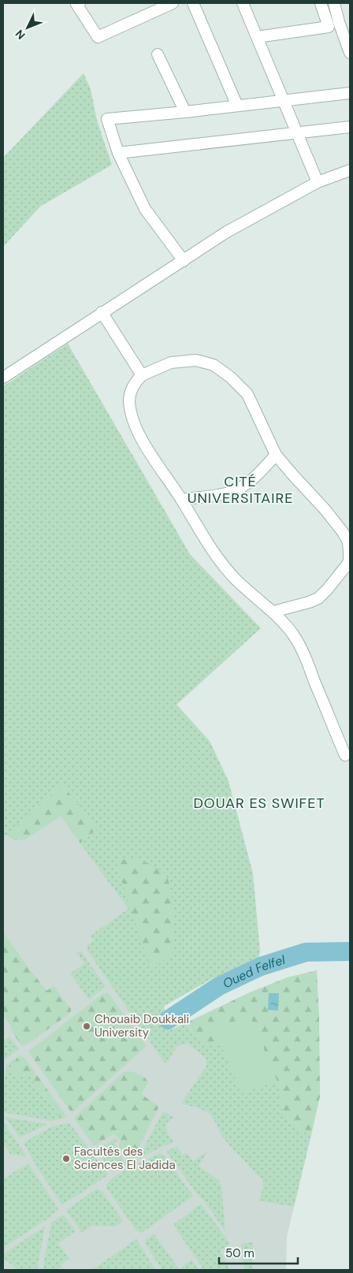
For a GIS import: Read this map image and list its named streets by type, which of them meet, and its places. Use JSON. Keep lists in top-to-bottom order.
{
  "districts": ["CITÉ UNIVERSITAIRE", "DOUAR ES SWIFET"],
  "water": ["Oued Felfel"],
  "places": ["Chouaib Doukkali University", "Facultés des Sciences El Jadida"],
  "scale_bar": "50 m",
  "north": "bottom left"
}
